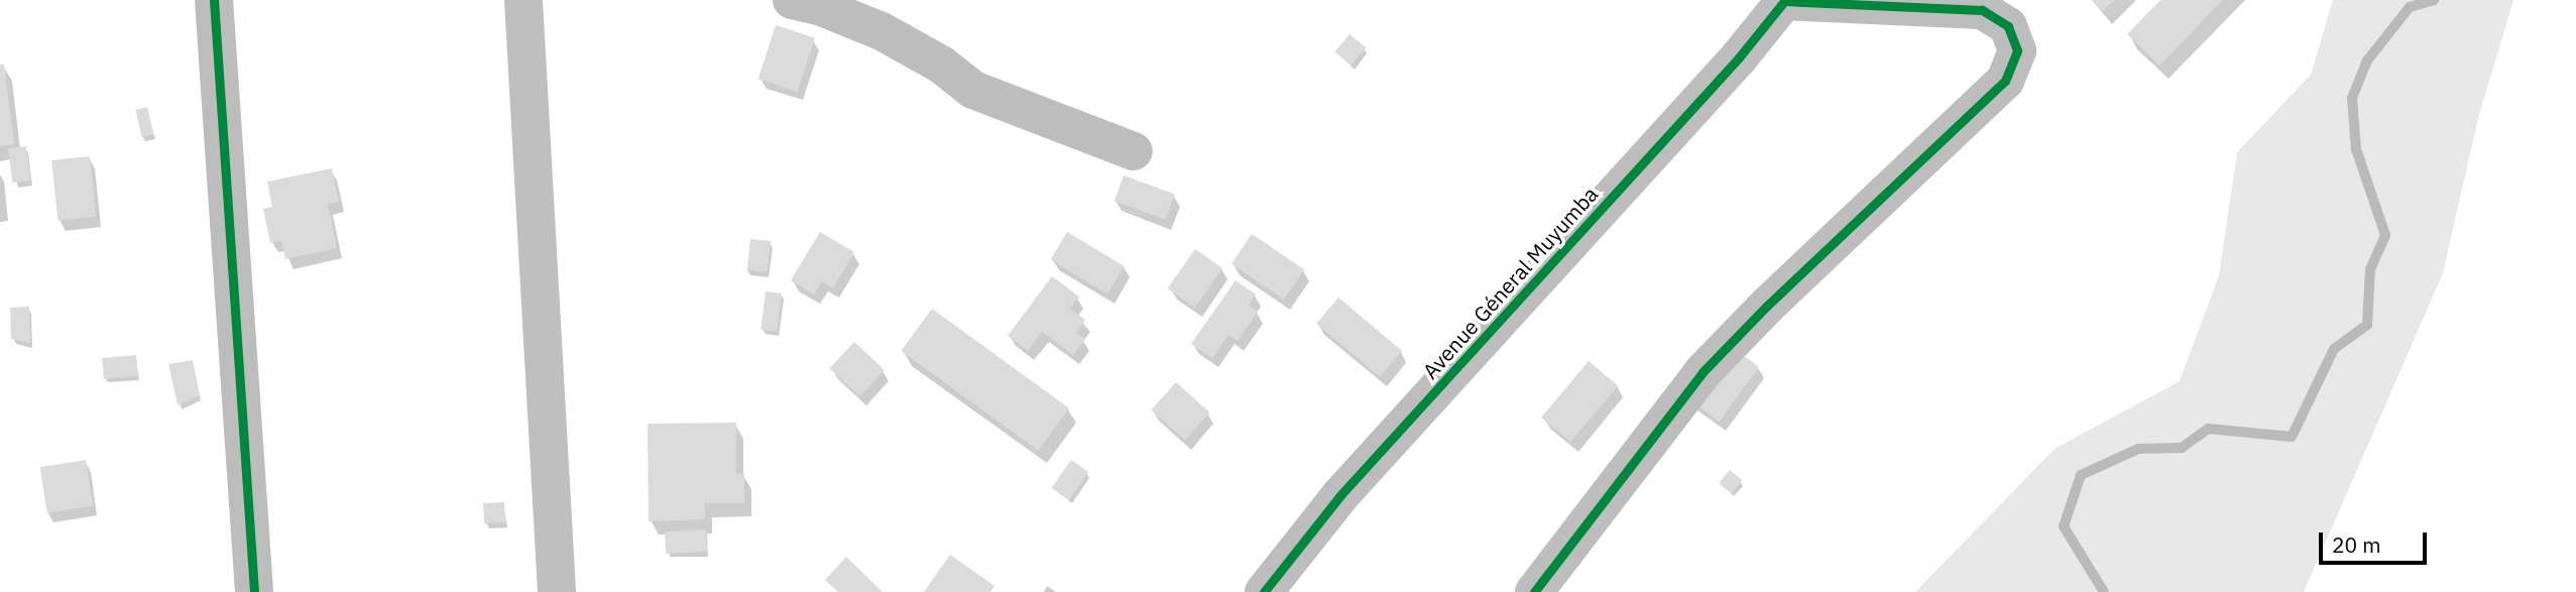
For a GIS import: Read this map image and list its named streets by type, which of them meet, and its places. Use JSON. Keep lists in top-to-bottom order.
{
  "streets": {
    "street": ["Avenue Géneral Muyumba"]
  },
  "scale_bar": "20 m"
}
